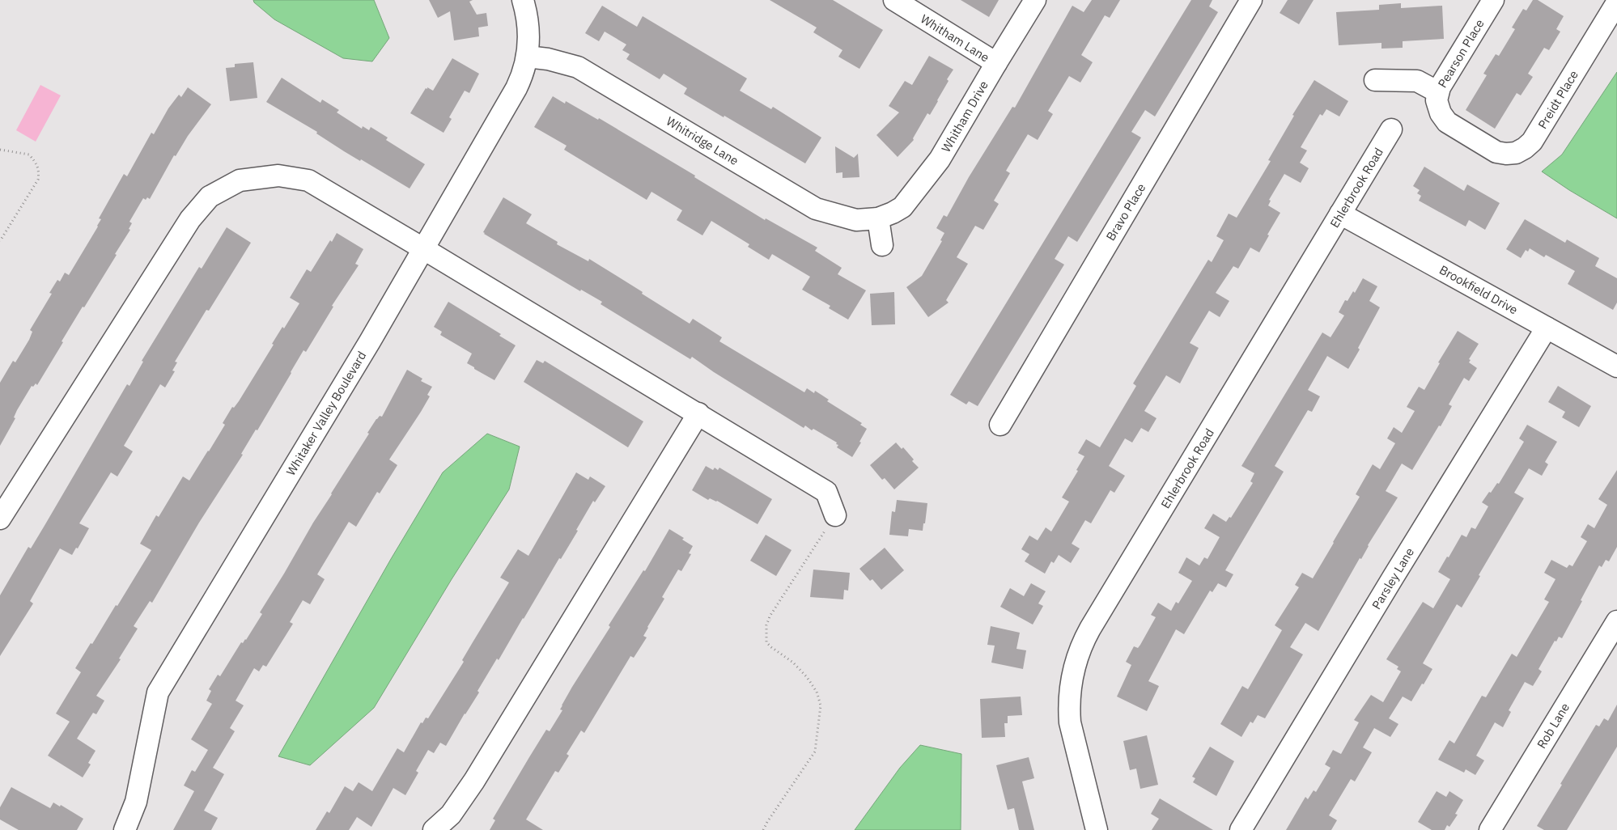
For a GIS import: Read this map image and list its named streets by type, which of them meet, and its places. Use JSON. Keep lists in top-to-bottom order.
{
  "streets": {
    "street": [
      "Whitham Lane",
      "Pearson Place",
      "Preidt Place",
      "Whitham Drive",
      "Whitridge Lane",
      "Ehlerbrook Road",
      "Bravo Place",
      "Brookfield Drive",
      "Whitaker Valley Boulevard",
      "Parsley Lane",
      "Rob Lane"
    ]
  },
  "crossings": [
    ["Whitham Lane", "Whitham Drive"],
    ["Pearson Place", "Preidt Place"],
    ["Whitham Drive", "Whitridge Lane"],
    ["Whitridge Lane", "Whitaker Valley Boulevard"],
    ["Ehlerbrook Road", "Brookfield Drive"],
    ["Brookfield Drive", "Parsley Lane"]
  ]
}
